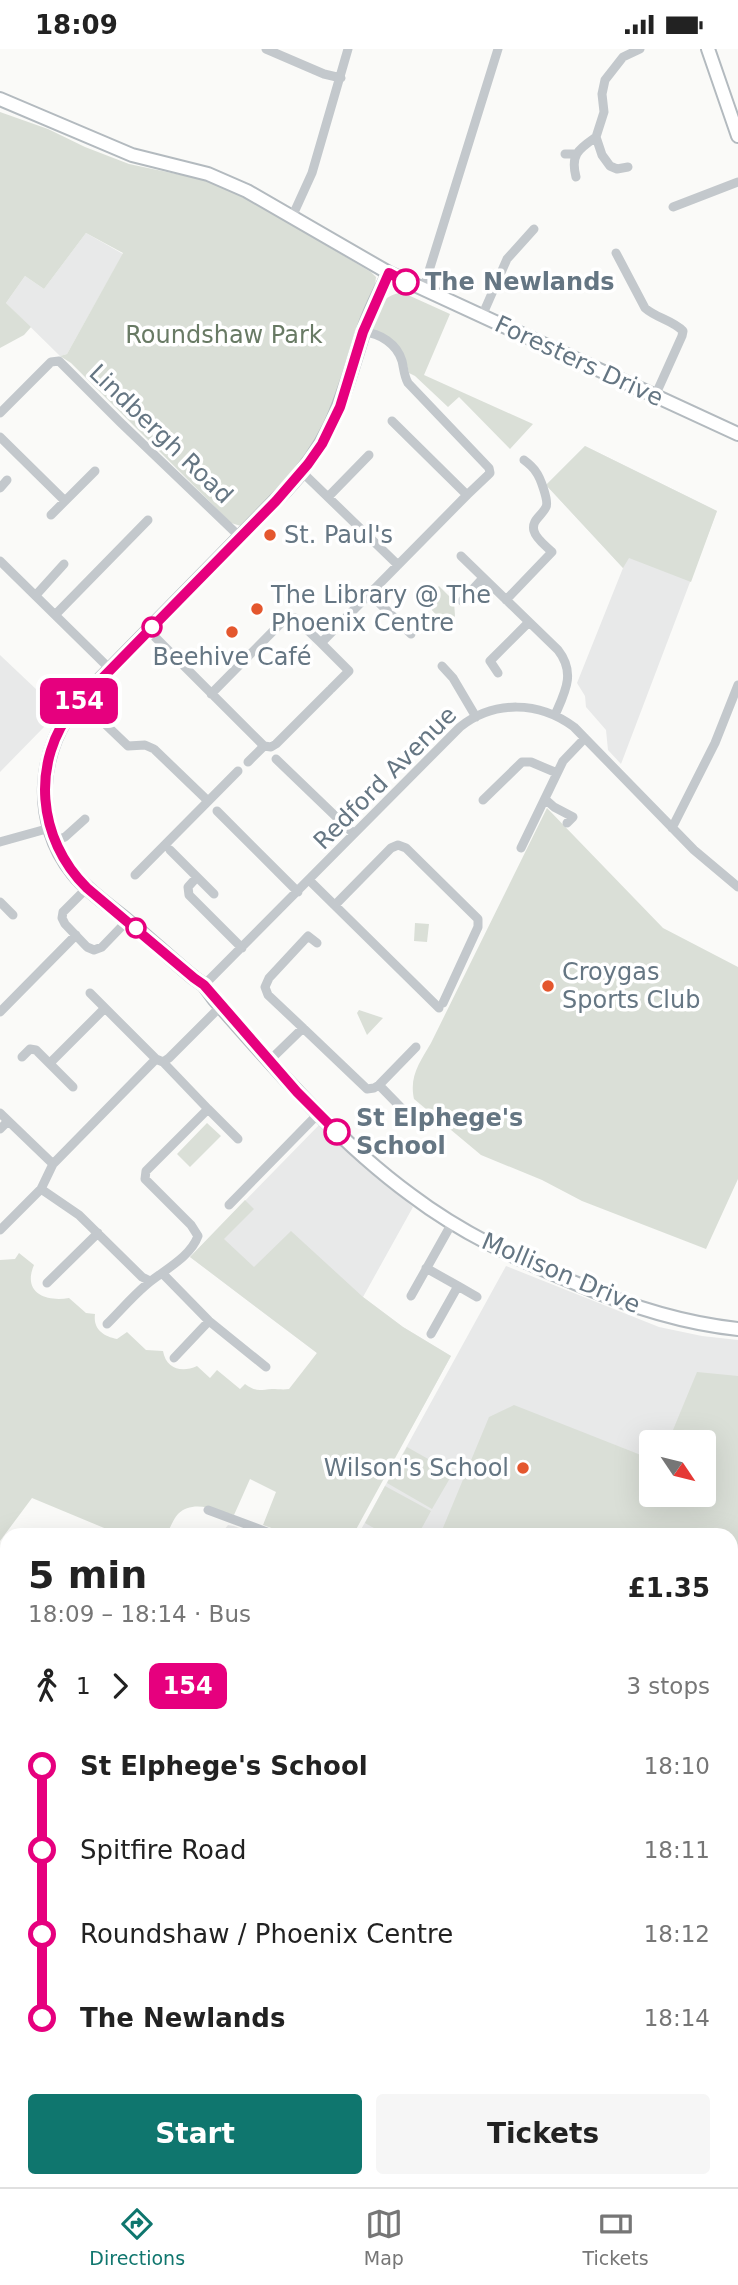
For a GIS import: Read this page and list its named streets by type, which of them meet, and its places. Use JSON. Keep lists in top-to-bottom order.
{
  "streets": {
    "main road": ["Foresters Drive", "Mollison Drive"],
    "street": ["Lindbergh Road", "Redford Avenue"]
  },
  "crossings": [
    ["Foresters Drive", "Mollison Drive"],
    ["Lindbergh Road", "Mollison Drive"],
    ["Redford Avenue", "Mollison Drive"]
  ],
  "parks": ["Roundshaw Park"],
  "places": [
    "The Newlands",
    "St. Paul's",
    "The Library @ The Phoenix Centre",
    "Beehive Café",
    "Croygas Sports Club",
    "St Elphege's School",
    "Wilson's School"
  ],
  "lines": ["bus line 154"],
  "north": "bottom right",
  "page": {
    "status": "18:09",
    "on_map": "154",
    "heading": ["5 min", "18:09 – 18:14 · Bus", "£1.35"],
    "legs": ["1", "154", "3 stops"],
    "list": [
      {
        "name": "St Elphege's School",
        "value": "18:10"
      },
      {
        "name": "Spitfire Road",
        "value": "18:11"
      },
      {
        "name": "Roundshaw / Phoenix Centre",
        "value": "18:12"
      },
      {
        "name": "The Newlands",
        "value": "18:14"
      }
    ],
    "buttons": ["Start", "Tickets"],
    "tabs": ["Directions", "Map", "Tickets"]
  }
}
